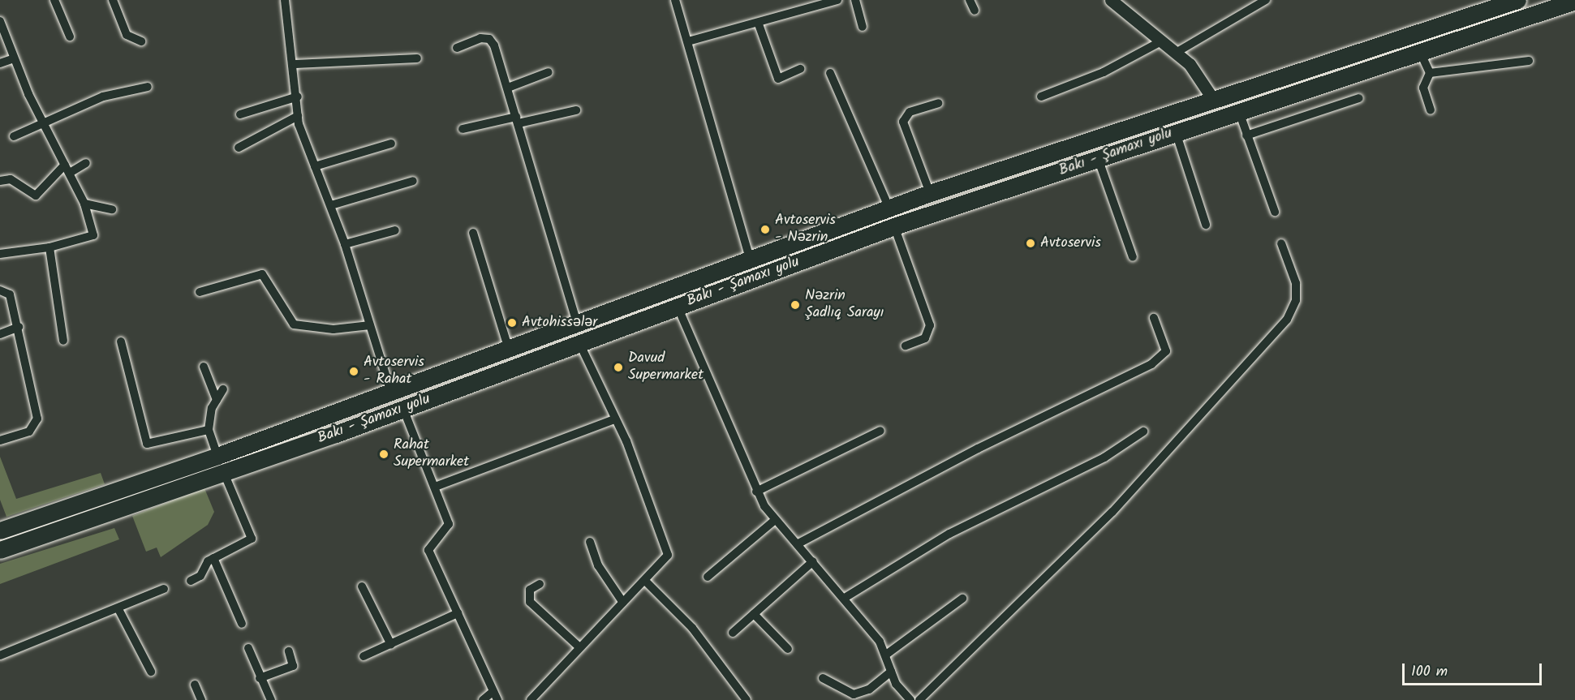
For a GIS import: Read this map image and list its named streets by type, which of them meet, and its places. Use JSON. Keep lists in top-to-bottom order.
{
  "streets": {
    "highway": ["Bakı - Şamaxı yolu"]
  },
  "places": [
    "Avtoservis - Nəzrin",
    "Avtoservis",
    "Nəzrin Şadlıq Sarayı",
    "Avtohissələr",
    "Davud Supermarket",
    "Avtoservis - Rahat",
    "Rahat Supermarket"
  ],
  "scale_bar": "100 m"
}
